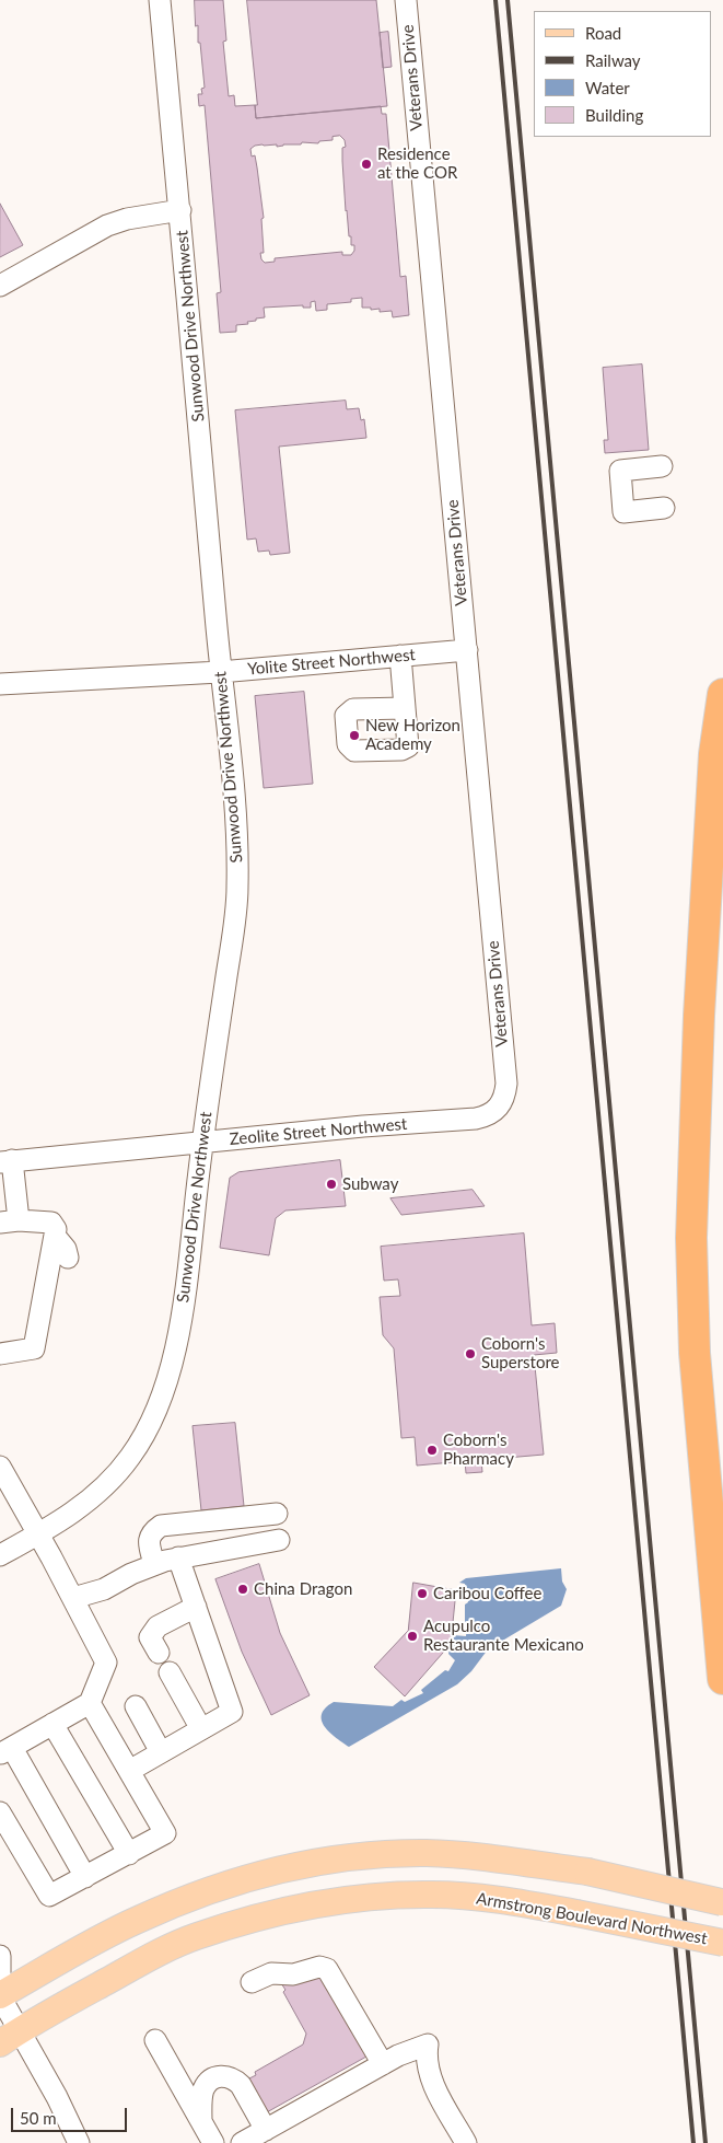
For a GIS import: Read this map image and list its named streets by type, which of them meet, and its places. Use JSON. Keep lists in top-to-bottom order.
{
  "streets": {
    "main road": ["Armstrong Boulevard Northwest"],
    "street": [
      "Veterans Drive",
      "Sunwood Drive Northwest",
      "Yolite Street Northwest",
      "Zeolite Street Northwest"
    ]
  },
  "crossings": [
    ["Veterans Drive", "Yolite Street Northwest"],
    ["Veterans Drive", "Zeolite Street Northwest"],
    ["Sunwood Drive Northwest", "Yolite Street Northwest"],
    ["Sunwood Drive Northwest", "Zeolite Street Northwest"]
  ],
  "places": [
    "Residence at the COR",
    "New Horizon Academy",
    "Subway",
    "Coborn's Superstore",
    "Coborn's Pharmacy",
    "China Dragon",
    "Caribou Coffee",
    "Acupulco Restaurante Mexicano"
  ],
  "legend": [
    "Road",
    "Railway",
    "Water",
    "Building"
  ],
  "scale_bar": "50 m"
}
